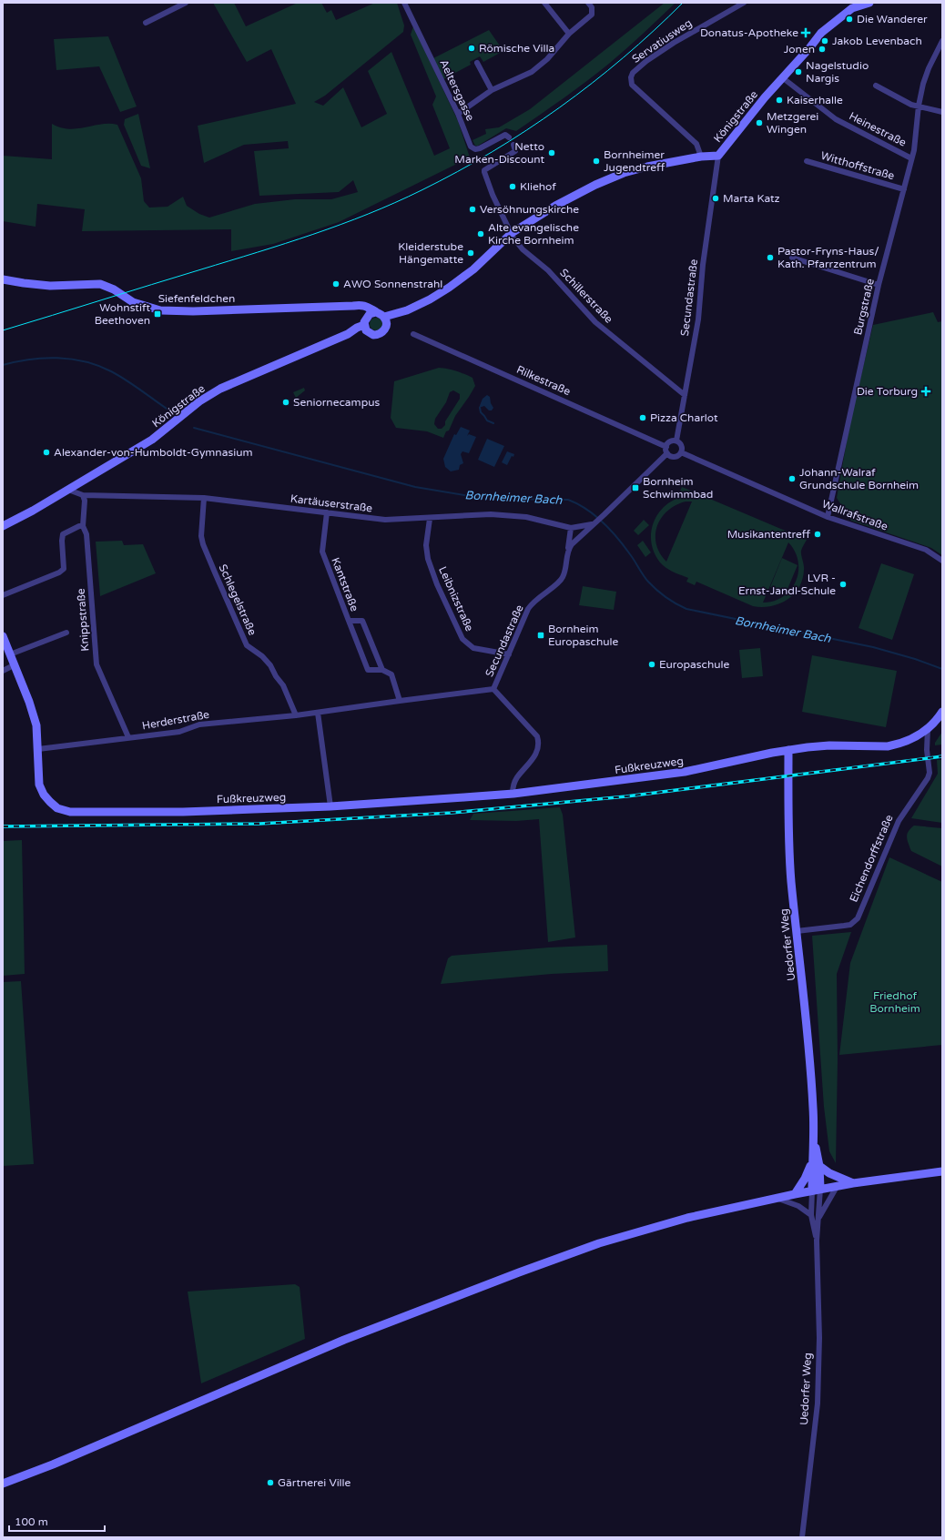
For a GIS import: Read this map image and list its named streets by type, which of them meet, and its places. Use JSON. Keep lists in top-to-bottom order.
{
  "streets": {
    "street": [
      "Servatiusweg",
      "Aeltersgasse",
      "Königstraße",
      "Heinestraße",
      "Witthoffstraße",
      "Schillerstraße",
      "Secundastraße",
      "Siefenfeldchen",
      "Burgstraße",
      "Rilkestraße",
      "Kartäuserstraße",
      "Wallrafstraße",
      "Kantstraße",
      "Leibnizstraße",
      "Schlegelstraße",
      "Knippstraße",
      "Herderstraße",
      "Fußkreuzweg",
      "Eichendorffstraße",
      "Uedorfer Weg"
    ]
  },
  "crossings": [
    ["Servatiusweg", "Königstraße"],
    ["Königstraße", "Heinestraße"],
    ["Königstraße", "Schillerstraße"],
    ["Königstraße", "Secundastraße"],
    ["Königstraße", "Siefenfeldchen"],
    ["Königstraße", "Kartäuserstraße"],
    ["Heinestraße", "Burgstraße"],
    ["Witthoffstraße", "Burgstraße"],
    ["Schillerstraße", "Secundastraße"],
    ["Secundastraße", "Rilkestraße"],
    ["Secundastraße", "Kartäuserstraße"],
    ["Secundastraße", "Wallrafstraße"],
    ["Secundastraße", "Leibnizstraße"],
    ["Secundastraße", "Herderstraße"],
    ["Burgstraße", "Wallrafstraße"],
    ["Rilkestraße", "Wallrafstraße"],
    ["Kartäuserstraße", "Kantstraße"],
    ["Kartäuserstraße", "Leibnizstraße"],
    ["Kartäuserstraße", "Schlegelstraße"],
    ["Kartäuserstraße", "Knippstraße"],
    ["Kantstraße", "Herderstraße"],
    ["Schlegelstraße", "Herderstraße"],
    ["Knippstraße", "Herderstraße"],
    ["Herderstraße", "Fußkreuzweg"],
    ["Fußkreuzweg", "Uedorfer Weg"],
    ["Eichendorffstraße", "Uedorfer Weg"]
  ],
  "water": ["Bornheimer Bach"],
  "parks": ["Friedhof Bornheim"],
  "places": {
    "other": [
      "Die Wanderer",
      "Jakob Levenbach",
      "Römische Villa",
      "Jonen",
      "Nagelstudio Nargis",
      "Kaiserhalle",
      "Metzgerei Wingen",
      "Netto Marken-Discount",
      "Bornheimer Jugendtreff",
      "Kliehof",
      "Marta Katz",
      "Versöhnungskirche",
      "Alte evangelische Kirche Bornheim",
      "Kleiderstube Hängematte",
      "Pastor-Fryns-Haus/ Kath. Pfarrzentrum",
      "AWO Sonnenstrahl",
      "Seniornecampus",
      "Pizza Charlot",
      "Alexander-von-Humboldt-Gymnasium",
      "Johann-Walraf Grundschule Bornheim",
      "Musikantentreff",
      "LVR - Ernst-Jandl-Schule",
      "Europaschule",
      "Gärtnerei Ville"
    ],
    "health": ["Donatus-Apotheke", "Die Torburg"],
    "transit": ["Wohnstift Beethoven", "Bornheim Schwimmbad", "Bornheim Europaschule"]
  },
  "scale_bar": "100 m"
}
